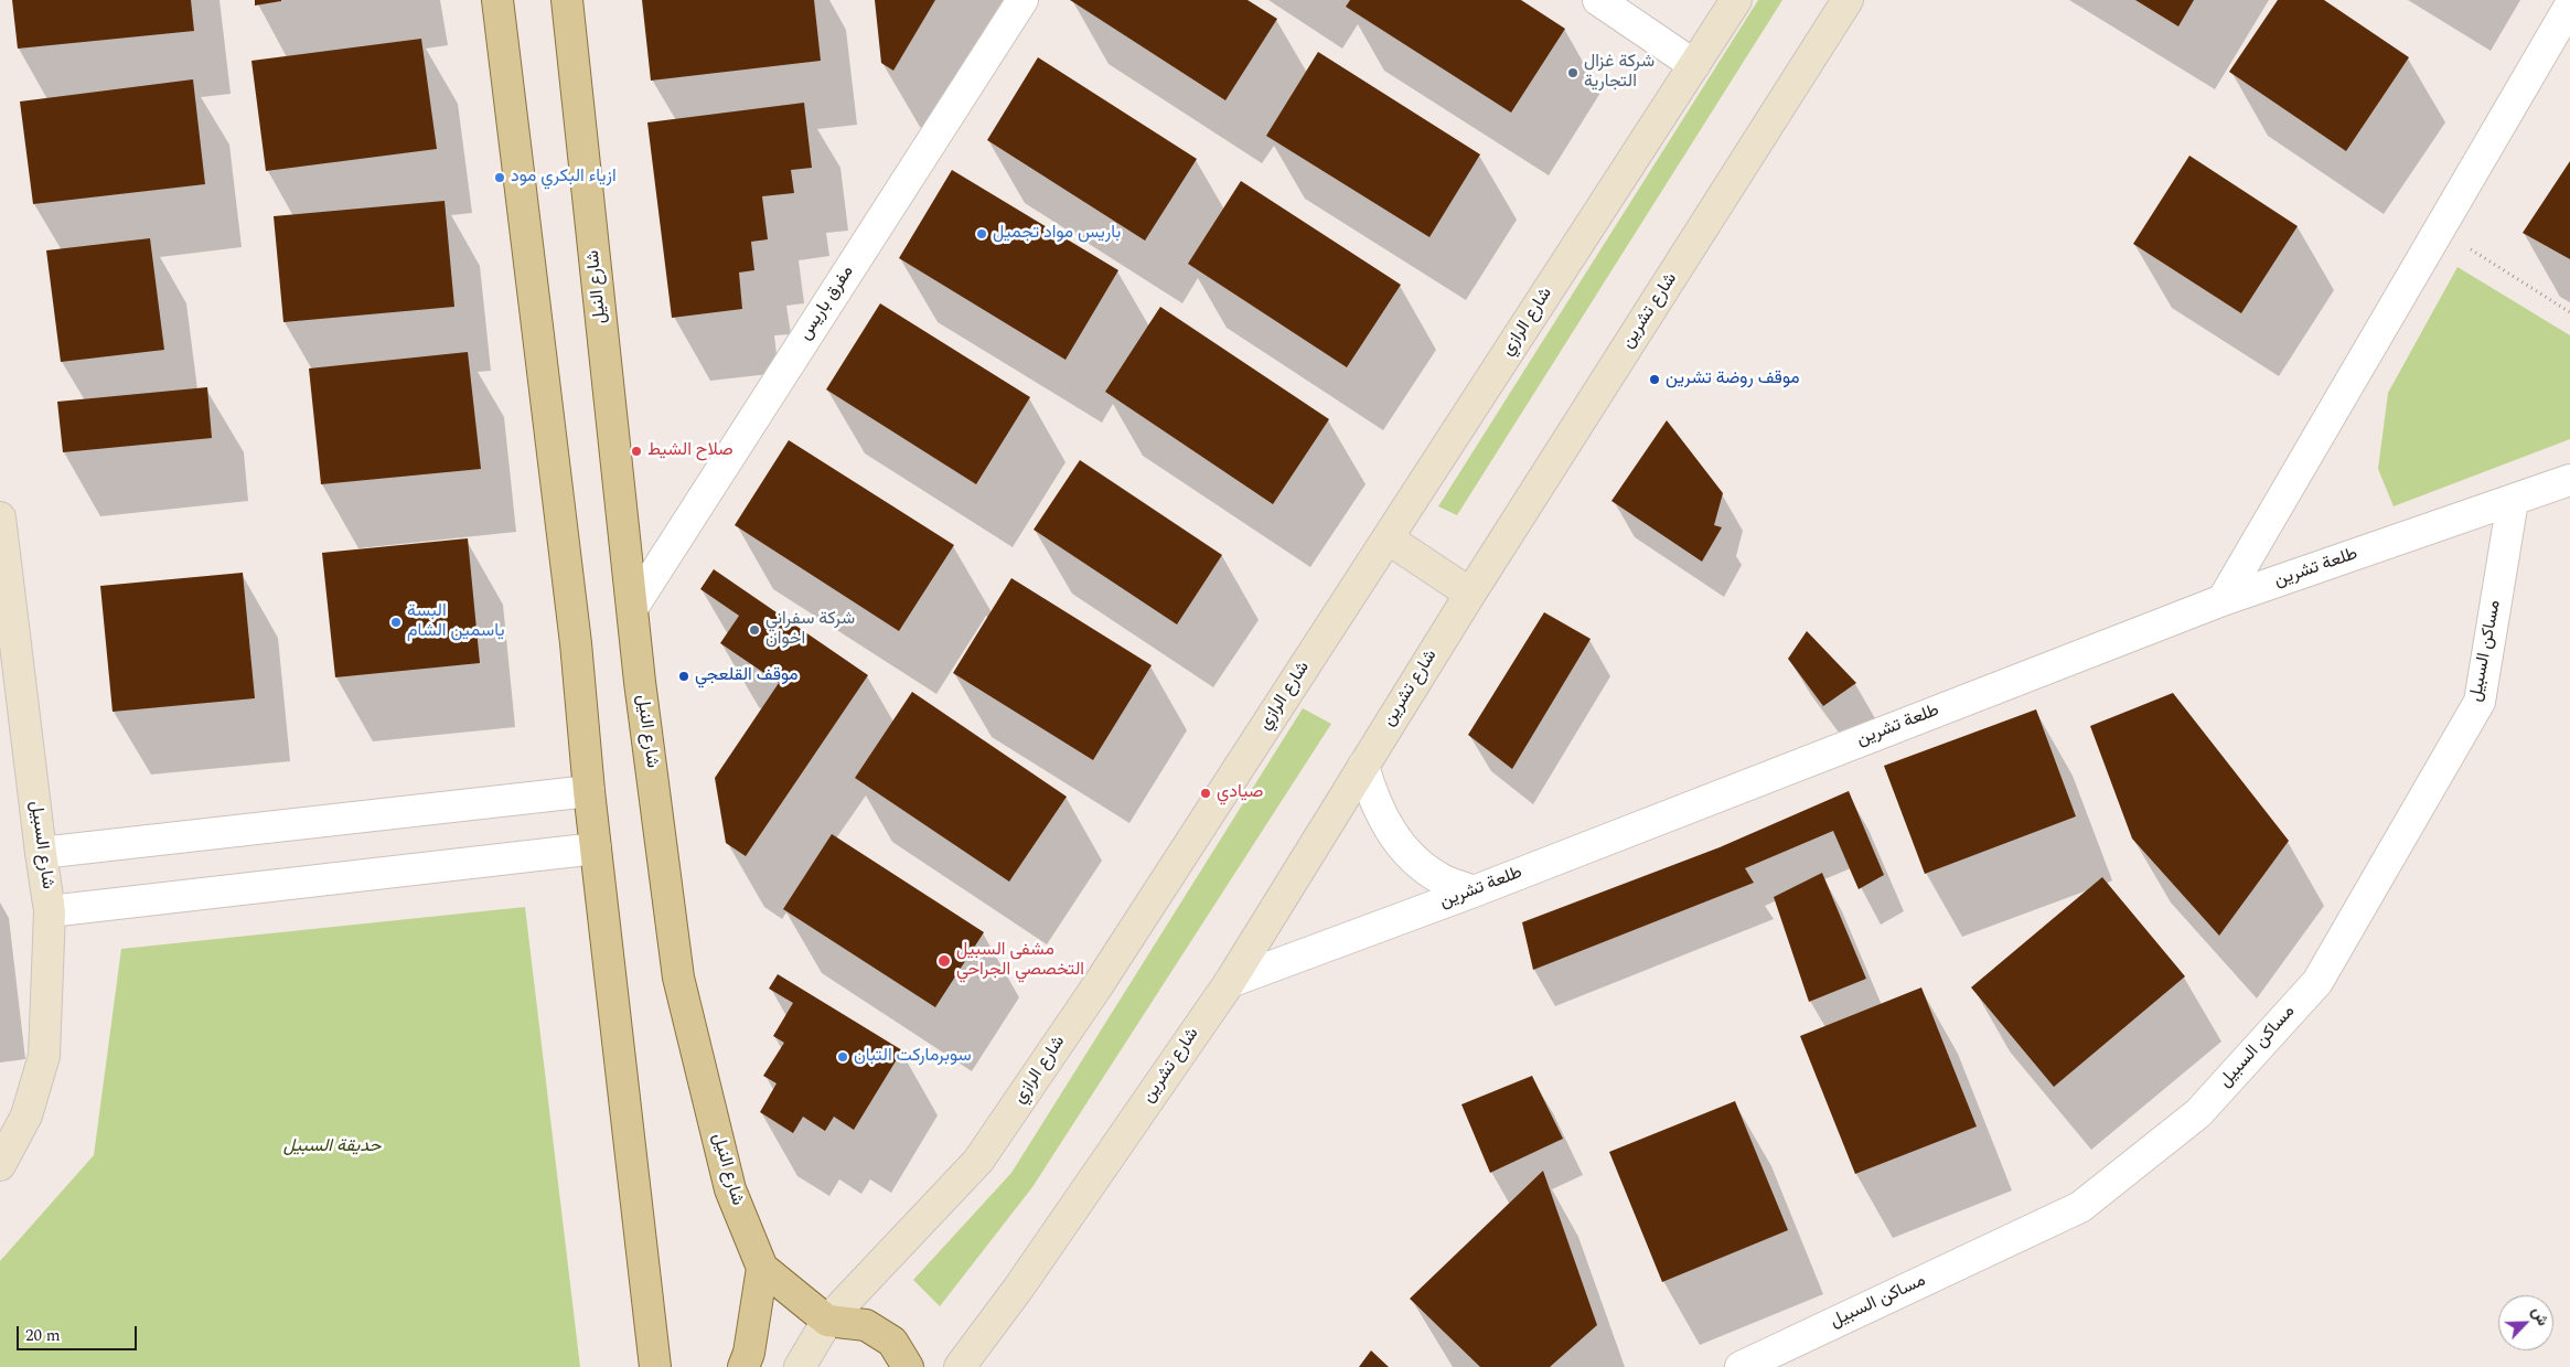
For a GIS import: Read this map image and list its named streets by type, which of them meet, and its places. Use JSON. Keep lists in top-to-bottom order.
{
  "streets": {
    "main road": [
      "شارع النيل",
      "شارع تشرين",
      "شارع الرازي",
      "شارع السبيل"
    ],
    "street": ["مفرق باريس", "طلعة تشرين", "مساكن السبيل"]
  },
  "crossings": [
    ["شارع النيل", "مفرق باريس"],
    ["شارع النيل", "شارع الرازي"],
    ["شارع تشرين", "طلعة تشرين"],
    ["طلعة تشرين", "مساكن السبيل"]
  ],
  "parks": ["حديقة السبيل"],
  "places": [
    "شركة غزال التجارية",
    "ازياء البكري مود",
    "باريس مواد تجميل",
    "موقف روضة تشرين",
    "صلاح الشيط",
    "البسة ياسمين الشام",
    "شركة سفراني اخوان",
    "موقف القلعجي",
    "صيادي",
    "مشفى السبيل التخصصي الجراحي",
    "سوبرماركت التبان"
  ],
  "scale_bar": "20 m",
  "north": "top right"
}
